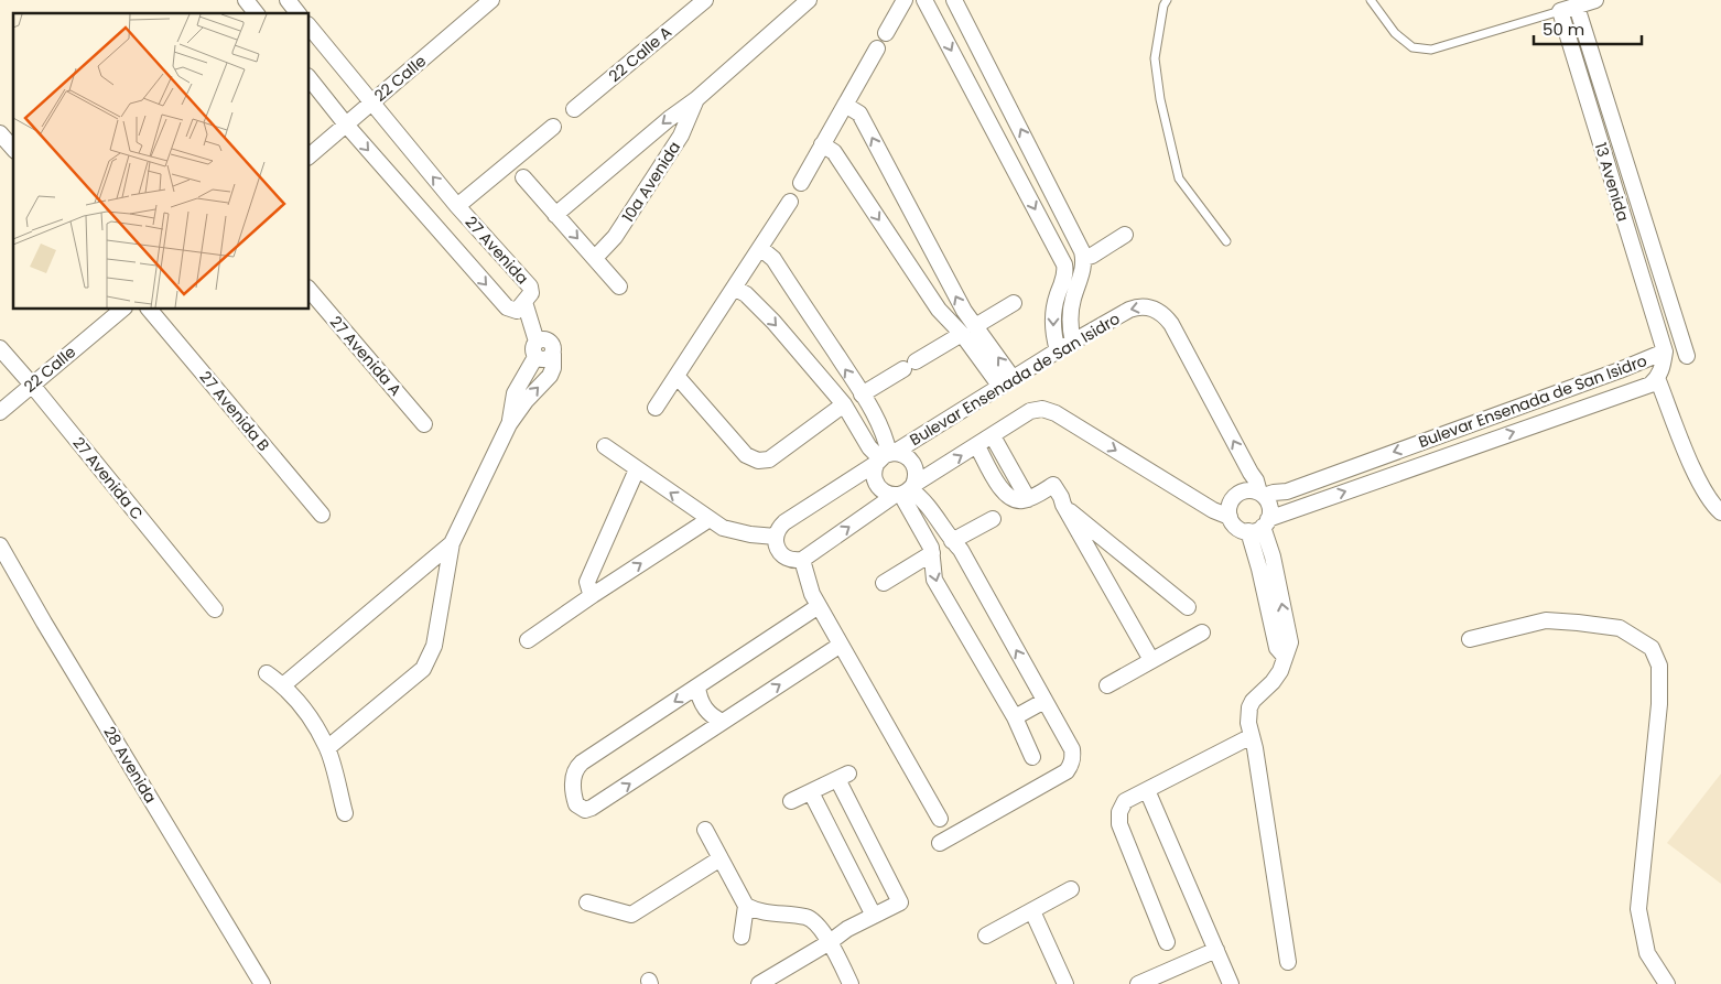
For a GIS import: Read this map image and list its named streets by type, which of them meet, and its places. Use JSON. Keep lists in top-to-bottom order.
{
  "streets": {
    "street": [
      "22 Calle A",
      "22 Calle",
      "10a Avenida",
      "13 Avenida",
      "27 Avenida",
      "27 Avenida A",
      "Bulevar Ensenada de San Isidro",
      "27 Avenida B",
      "27 Avenida C",
      "28 Avenida"
    ]
  },
  "crossings": [
    ["22 Calle", "27 Avenida"],
    ["22 Calle", "27 Avenida C"],
    ["13 Avenida", "Bulevar Ensenada de San Isidro"]
  ],
  "scale_bar": "50 m"
}
